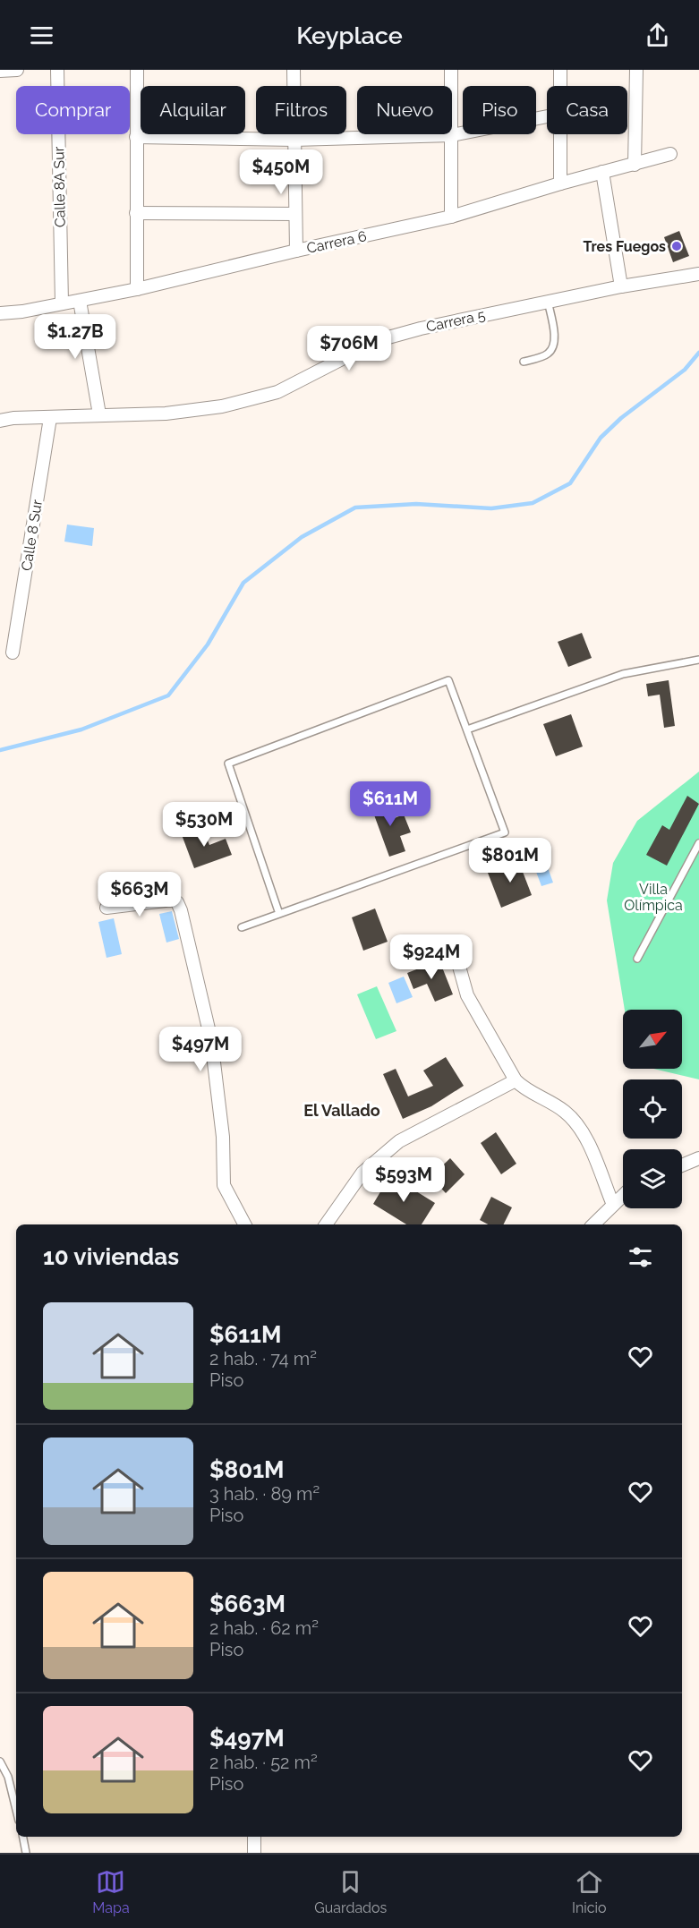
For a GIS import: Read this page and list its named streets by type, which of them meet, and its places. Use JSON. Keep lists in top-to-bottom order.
{
  "streets": {
    "street": [
      "Calle 8A Sur",
      "Carrera 6",
      "Carrera 5",
      "Calle 8 Sur"
    ]
  },
  "crossings": [
    ["Calle 8A Sur", "Carrera 6"],
    ["Carrera 5", "Calle 8 Sur"]
  ],
  "districts": ["El Vallado"],
  "parks": ["Villa Olímpica"],
  "places": ["Tres Fuegos"],
  "north": "top right",
  "page": {
    "header": "Keyplace",
    "chip": [
      "Comprar",
      "Alquilar",
      "Filtros",
      "Nuevo",
      "Piso",
      "Casa"
    ],
    "price": [
      "$450M",
      "$1.27B",
      "$706M",
      "$611M",
      "$530M",
      "$801M",
      "$663M",
      "$924M",
      "$497M",
      "$593M"
    ],
    "heading": "10 viviendas",
    "list": [
      {
        "name": "$611M",
        "note": "2 hab. · 74 m² · Piso"
      },
      {
        "name": "$801M",
        "note": "3 hab. · 89 m² · Piso"
      },
      {
        "name": "$663M",
        "note": "2 hab. · 62 m² · Piso"
      },
      {
        "name": "$497M",
        "note": "2 hab. · 52 m² · Piso"
      }
    ],
    "tabs": ["Mapa", "Guardados", "Inicio"]
  }
}
